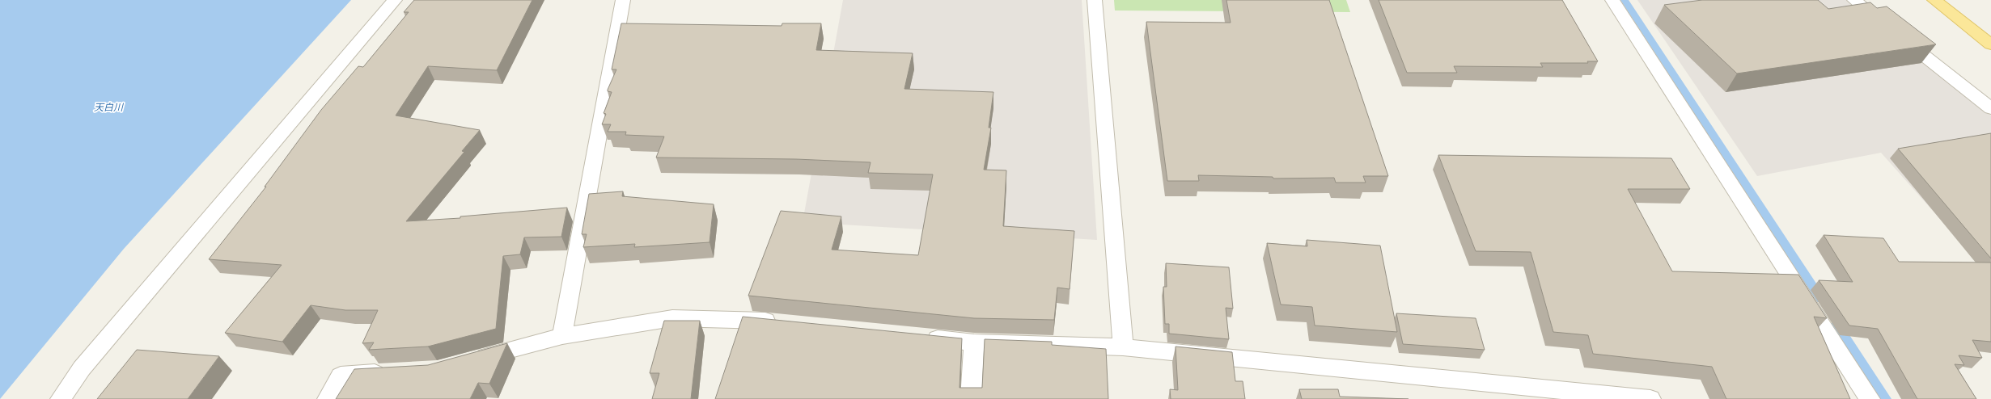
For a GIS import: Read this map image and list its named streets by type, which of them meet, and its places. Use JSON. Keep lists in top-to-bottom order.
{
  "water": ["天白川"]
}
